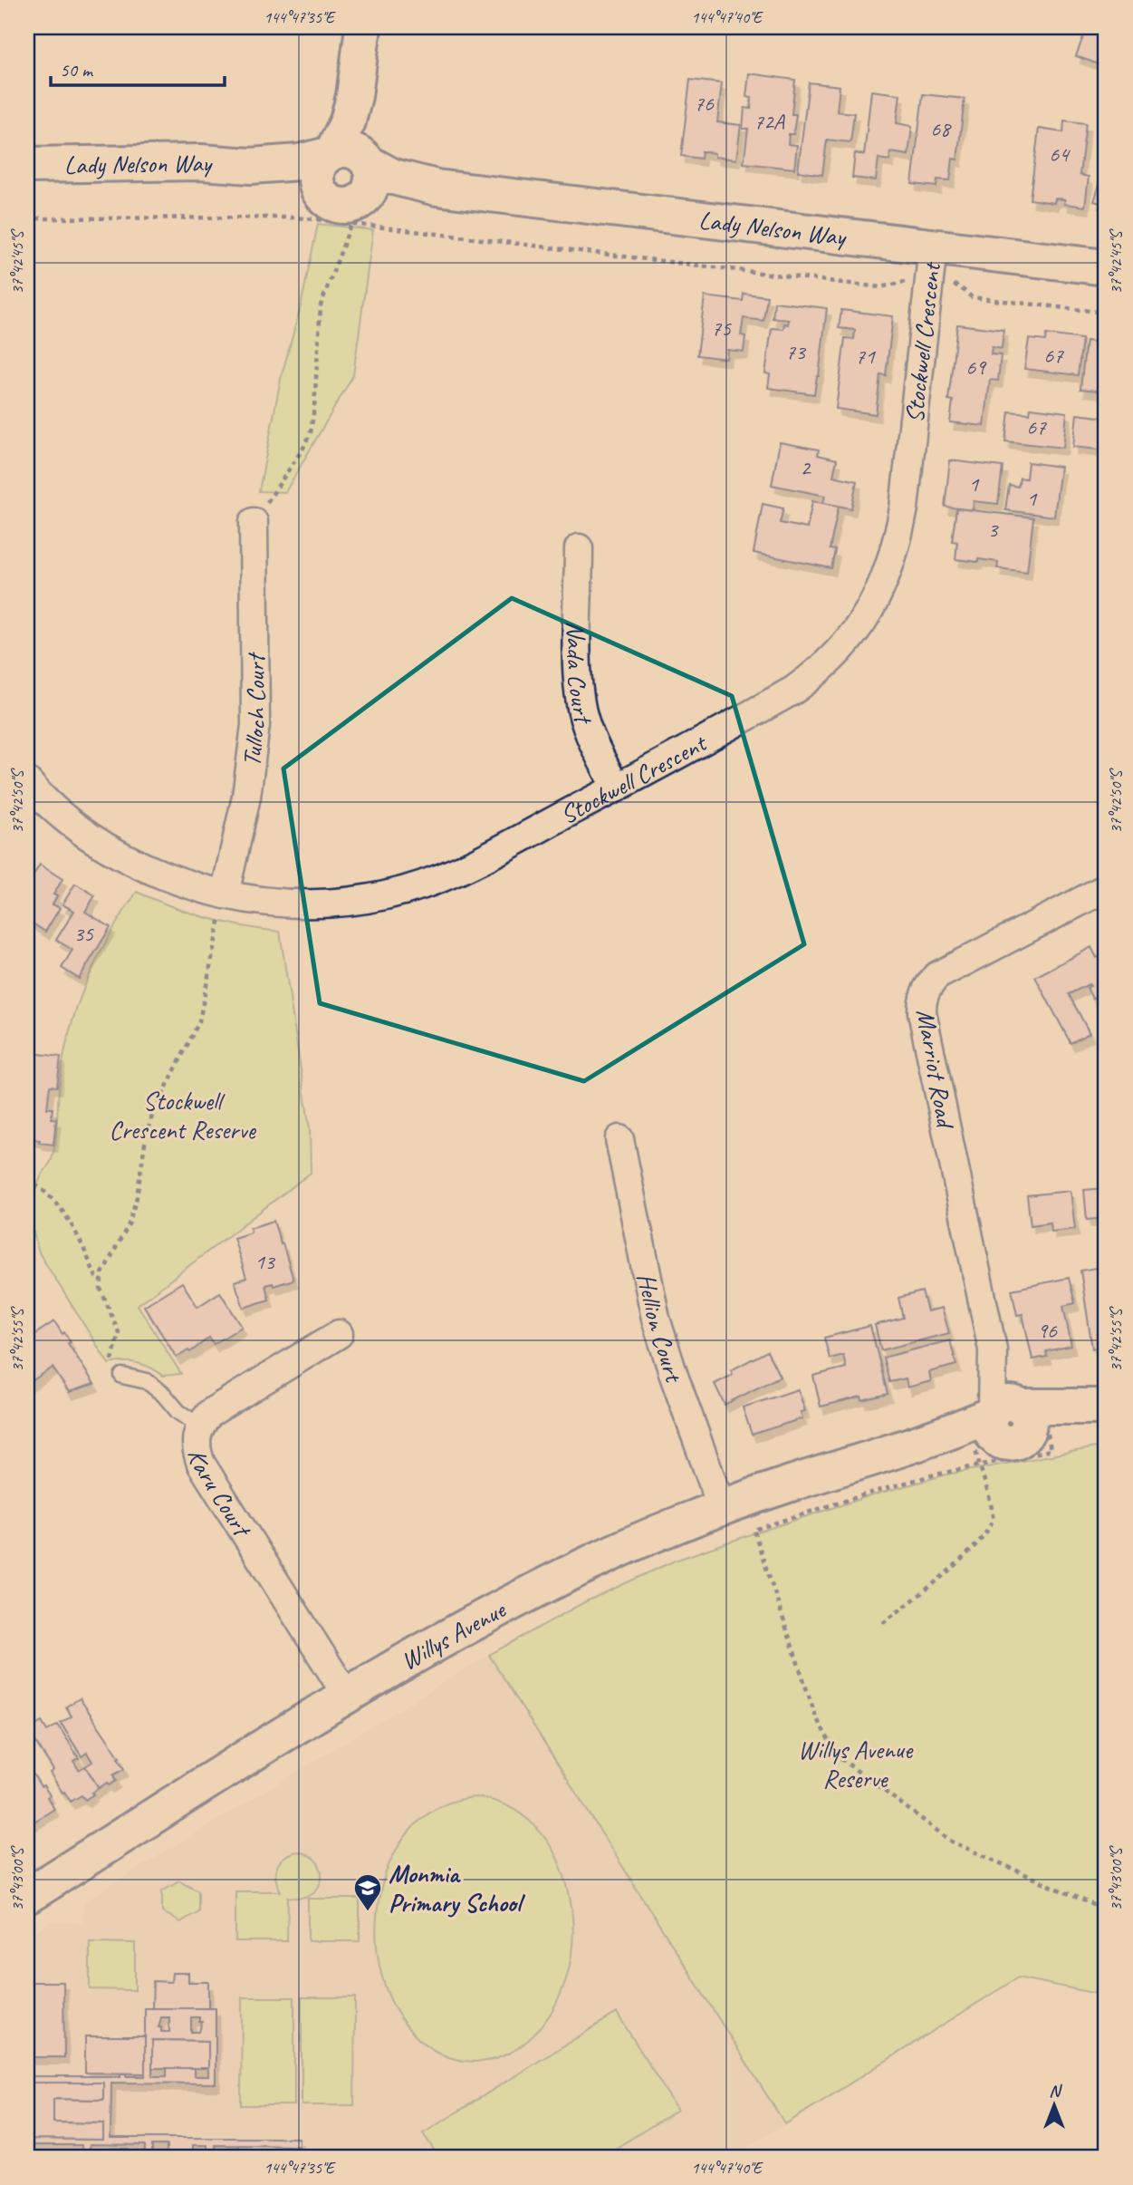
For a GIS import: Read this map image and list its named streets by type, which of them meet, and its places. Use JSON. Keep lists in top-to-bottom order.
{
  "streets": {
    "street": [
      "Lady Nelson Way",
      "Stockwell Crescent",
      "Nada Court",
      "Tulloch Court",
      "Marriot Road",
      "Hellion Court",
      "Karu Court",
      "Willys Avenue"
    ]
  },
  "crossings": [
    ["Lady Nelson Way", "Stockwell Crescent"],
    ["Stockwell Crescent", "Nada Court"],
    ["Stockwell Crescent", "Tulloch Court"],
    ["Marriot Road", "Willys Avenue"],
    ["Hellion Court", "Willys Avenue"],
    ["Karu Court", "Willys Avenue"]
  ],
  "parks": ["Stockwell Crescent Reserve", "Willys Avenue Reserve"],
  "places": {
    "school or university": ["Monmia Primary School"]
  },
  "house_numbers": [
    "76",
    "72A",
    "68",
    "64",
    "75",
    "73",
    "67",
    "71",
    "69",
    "67",
    "2",
    "1",
    "1",
    "3",
    "35",
    "13",
    "96"
  ],
  "scale_bar": "50 m",
  "north": "top",
  "coordinates": [
    "144°47'35\"E",
    "144°47'40\"E",
    "37°42'45\"S",
    "37°42'50\"S",
    "37°42'55\"S",
    "37°43'00\"S"
  ]
}
